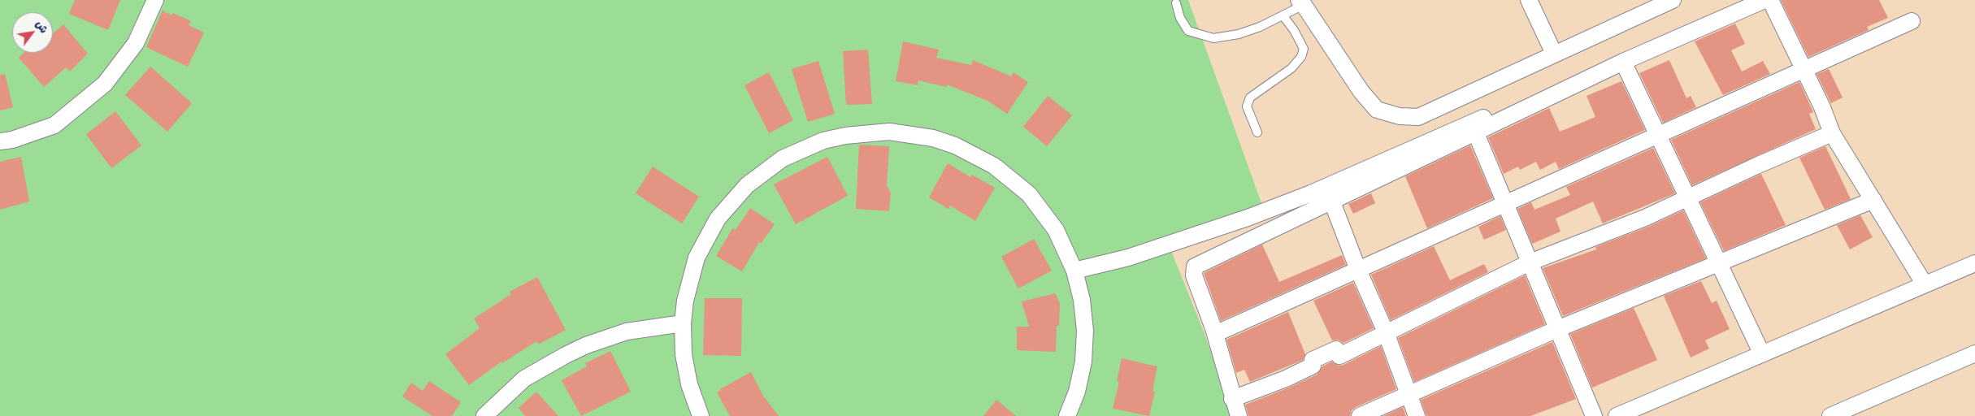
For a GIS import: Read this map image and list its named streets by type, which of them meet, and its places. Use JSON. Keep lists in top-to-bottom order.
{
  "north": "top right"
}
